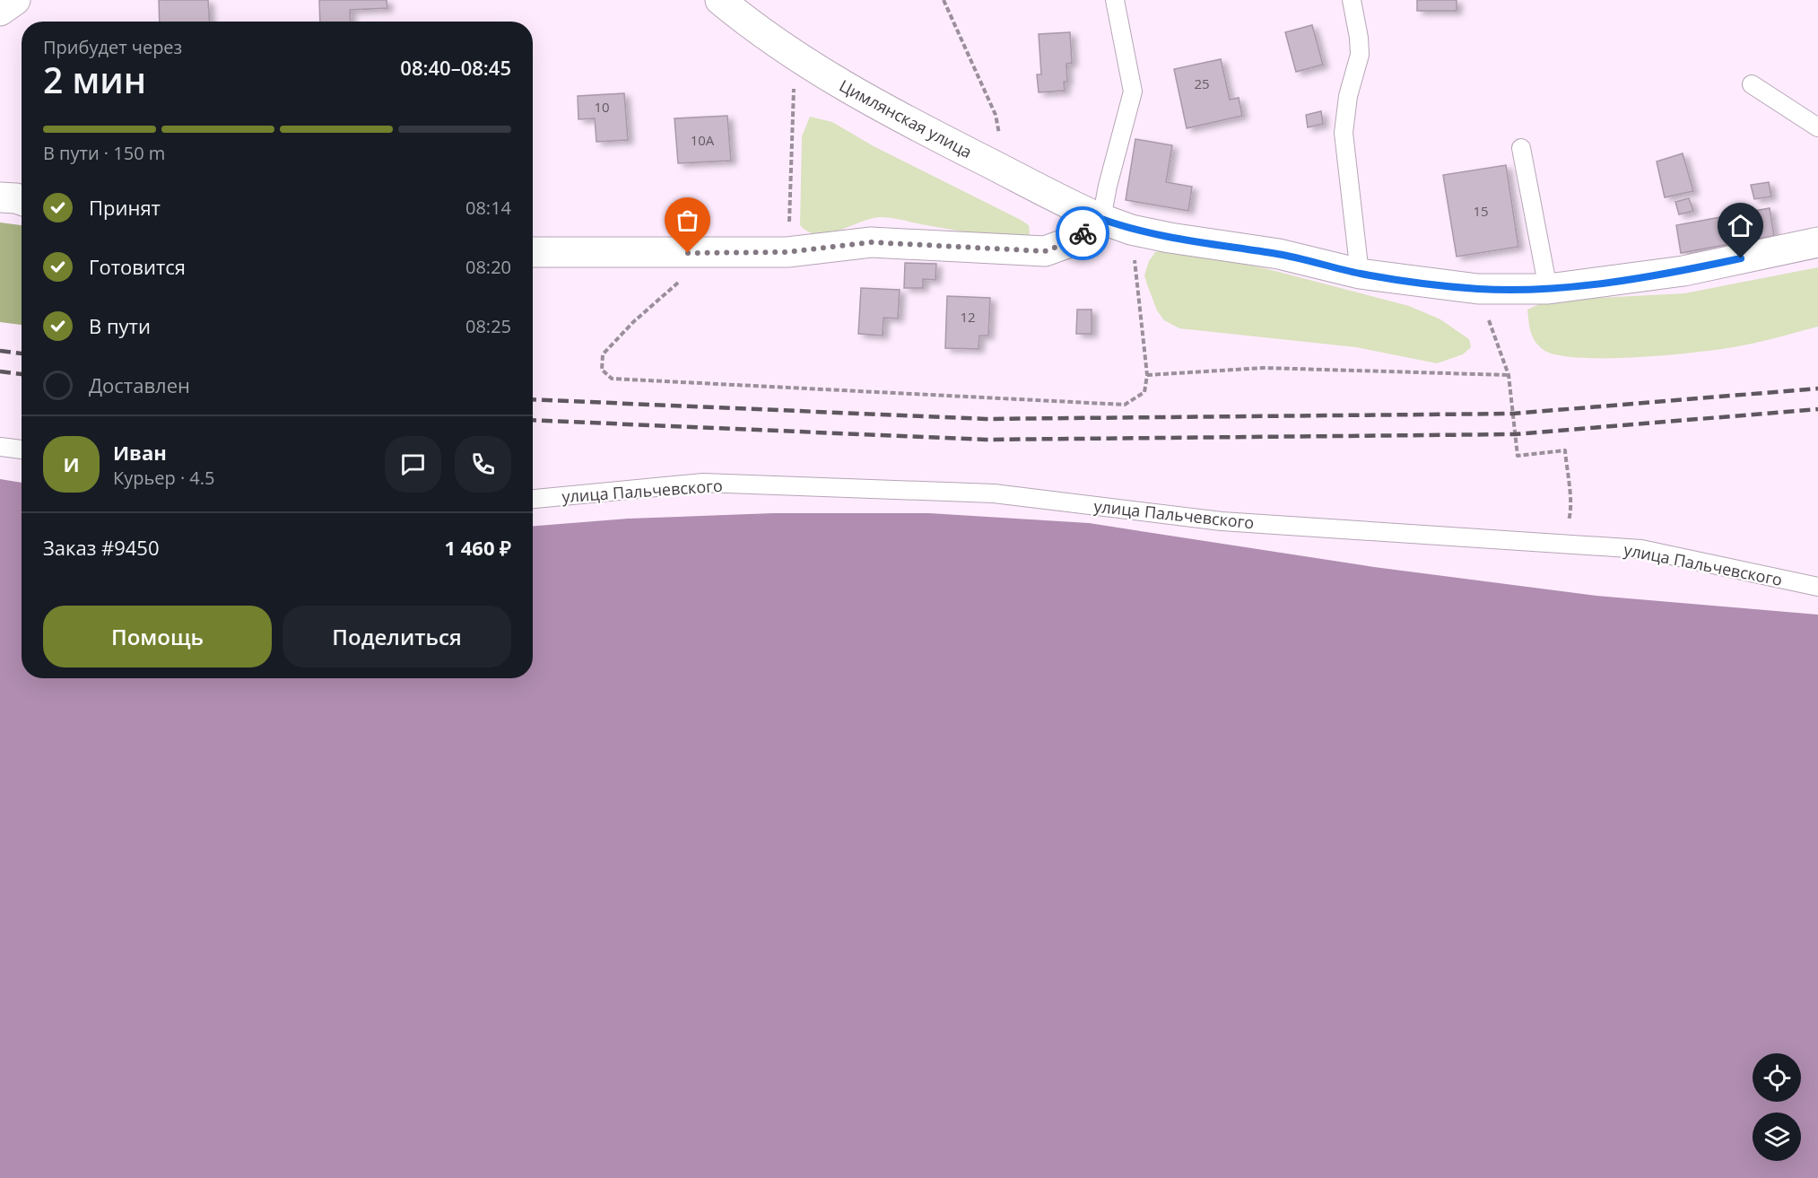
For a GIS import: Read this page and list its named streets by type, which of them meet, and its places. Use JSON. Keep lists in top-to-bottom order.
{
  "streets": {
    "street": ["Цимлянская улица"],
    "lane": ["улица Пальчевского"]
  },
  "house_numbers": [
    "25",
    "10",
    "10А",
    "15",
    "12"
  ],
  "page": {
    "heading": ["2 мин", "Прибудет через", "08:40–08:45"],
    "panel": [
      "Иван",
      "Курьер · 4.5",
      "Заказ #9450",
      "1 460 ₽"
    ],
    "bar": "В пути · 150 m",
    "list": [
      ["Принят", "08:14"],
      ["Готовится", "08:20"],
      ["В пути", "08:25"],
      "Доставлен"
    ],
    "round": "И",
    "buttons": ["Помощь", "Поделиться"]
  }
}
